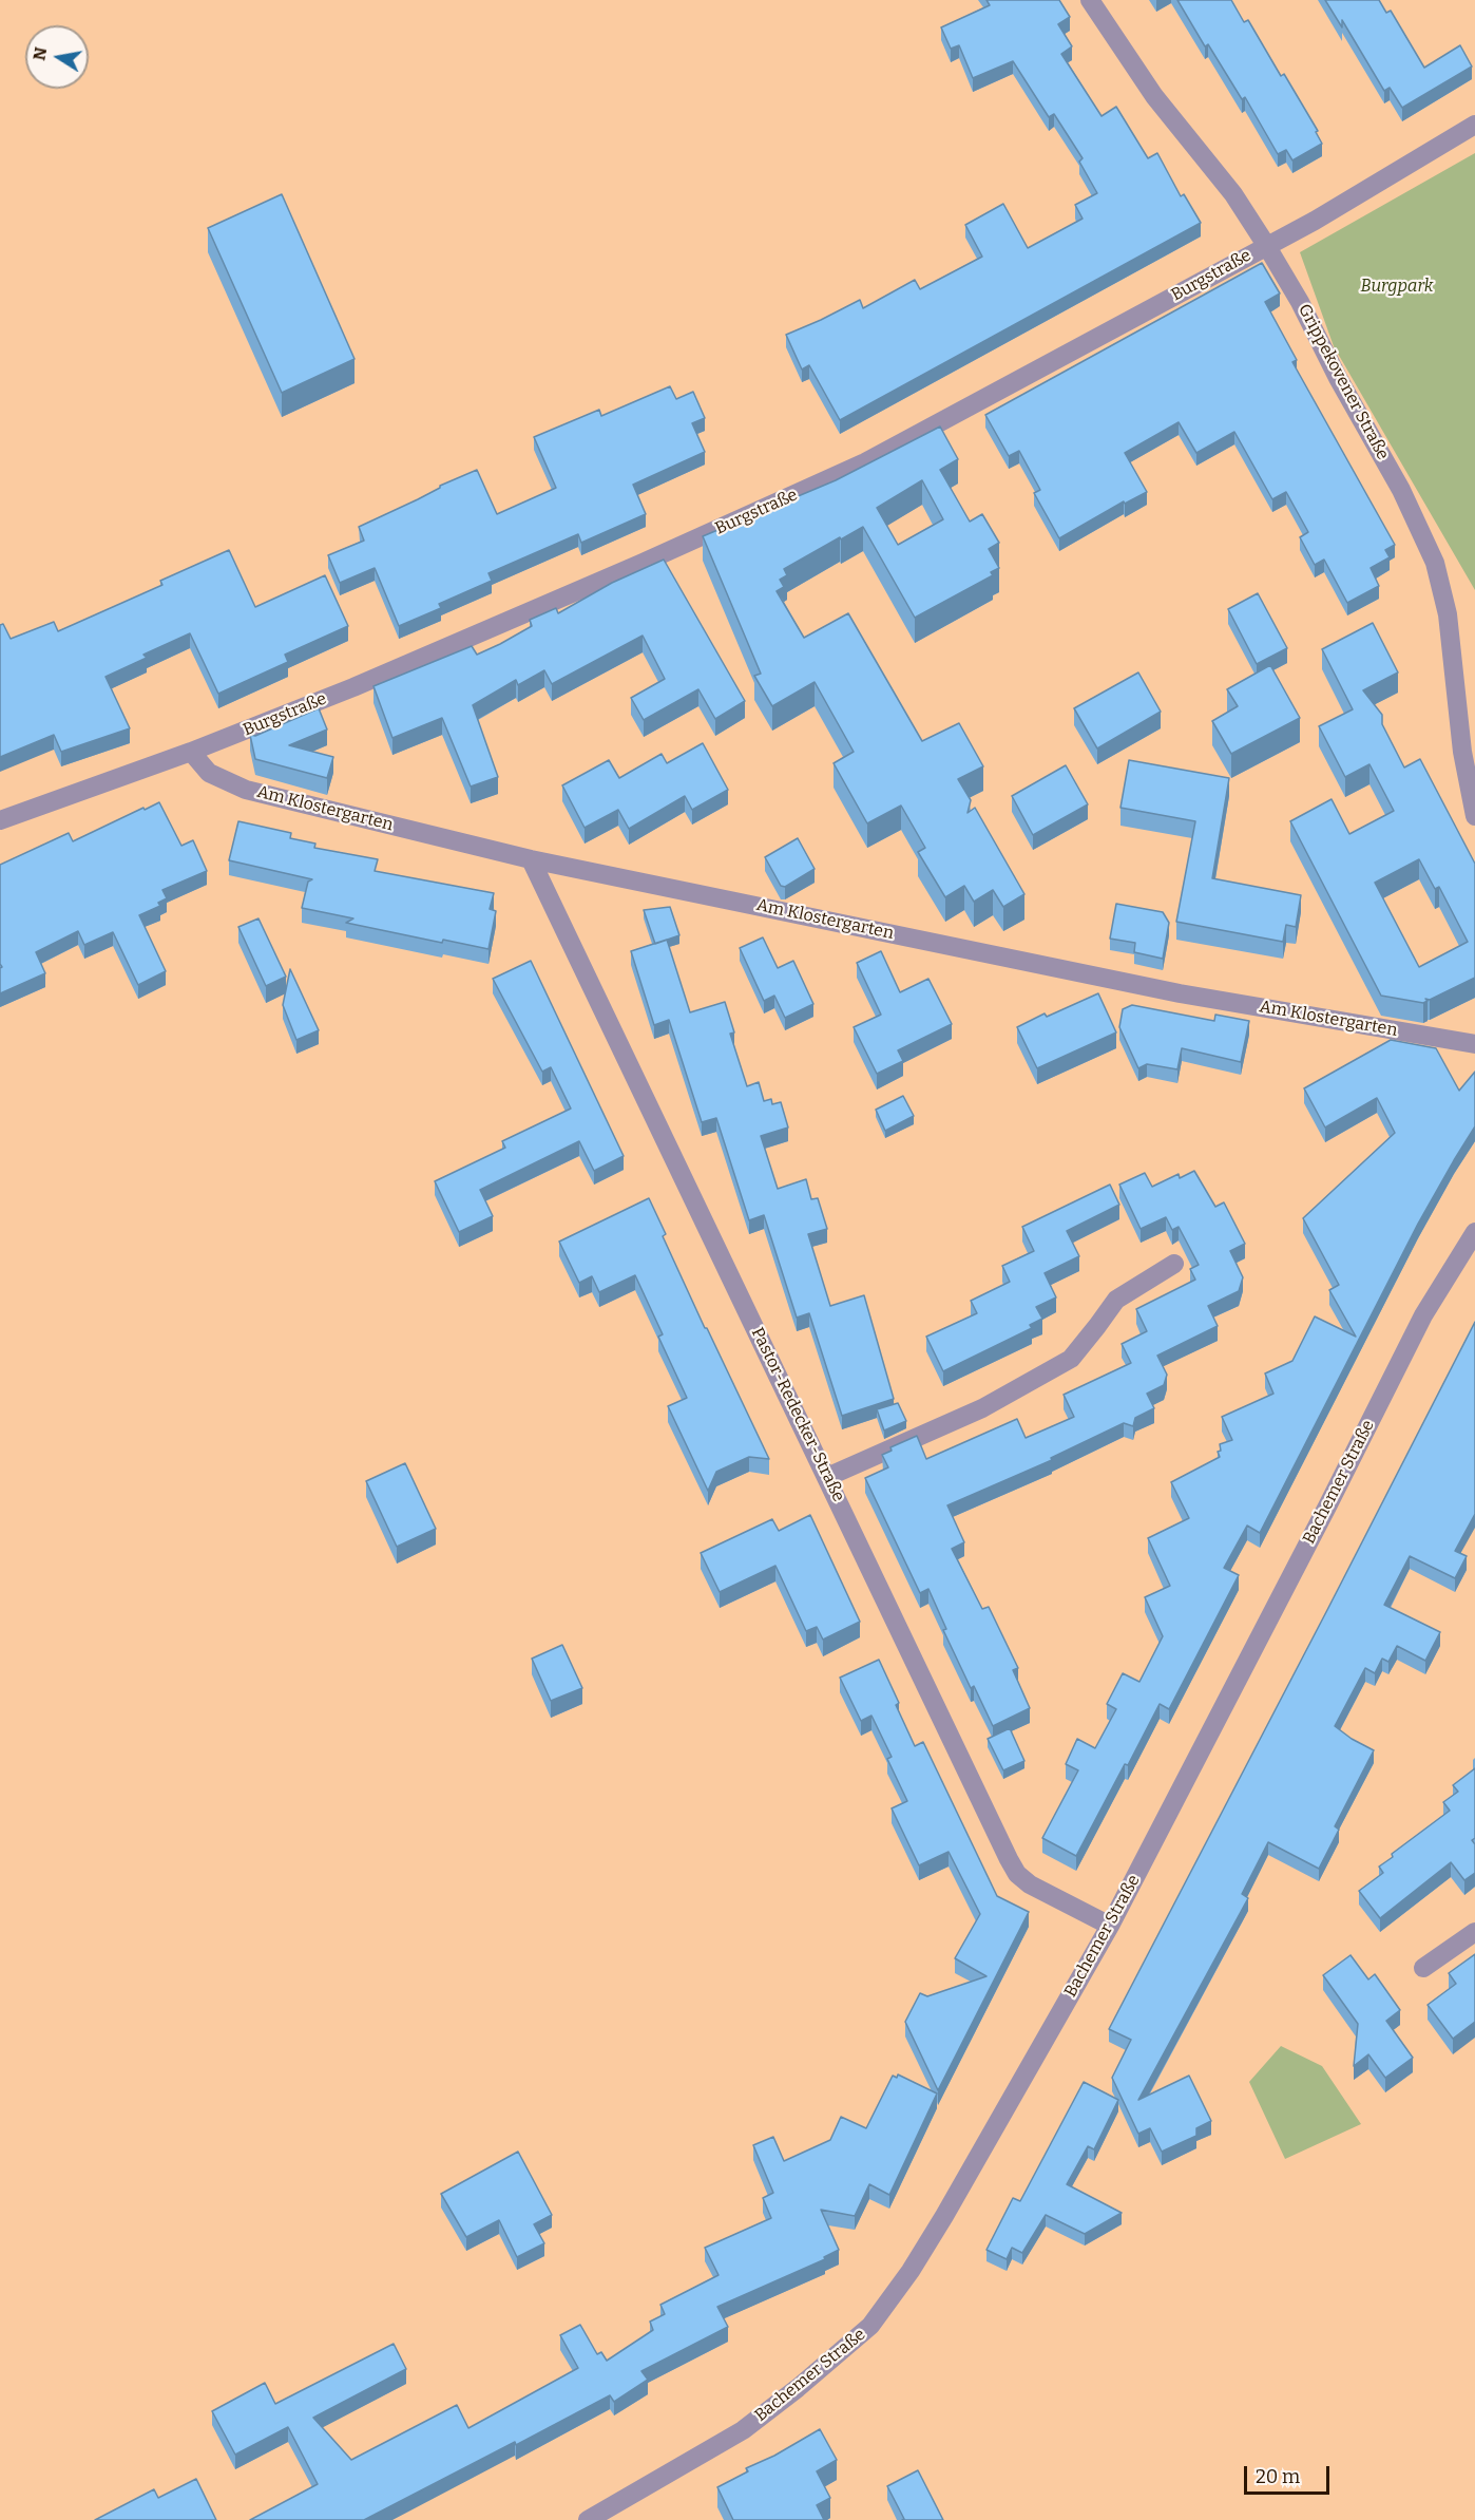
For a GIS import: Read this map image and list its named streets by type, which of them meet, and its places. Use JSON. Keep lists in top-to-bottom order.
{
  "streets": {
    "street": [
      "Burgstraße",
      "Grippekovener Straße",
      "Am Klostergarten",
      "Pastor-Redecker-Straße",
      "Bachemer Straße"
    ]
  },
  "crossings": [
    ["Burgstraße", "Grippekovener Straße"],
    ["Burgstraße", "Am Klostergarten"],
    ["Am Klostergarten", "Pastor-Redecker-Straße"],
    ["Pastor-Redecker-Straße", "Bachemer Straße"]
  ],
  "parks": ["Burgpark"],
  "scale_bar": "20 m",
  "north": "left"
}
